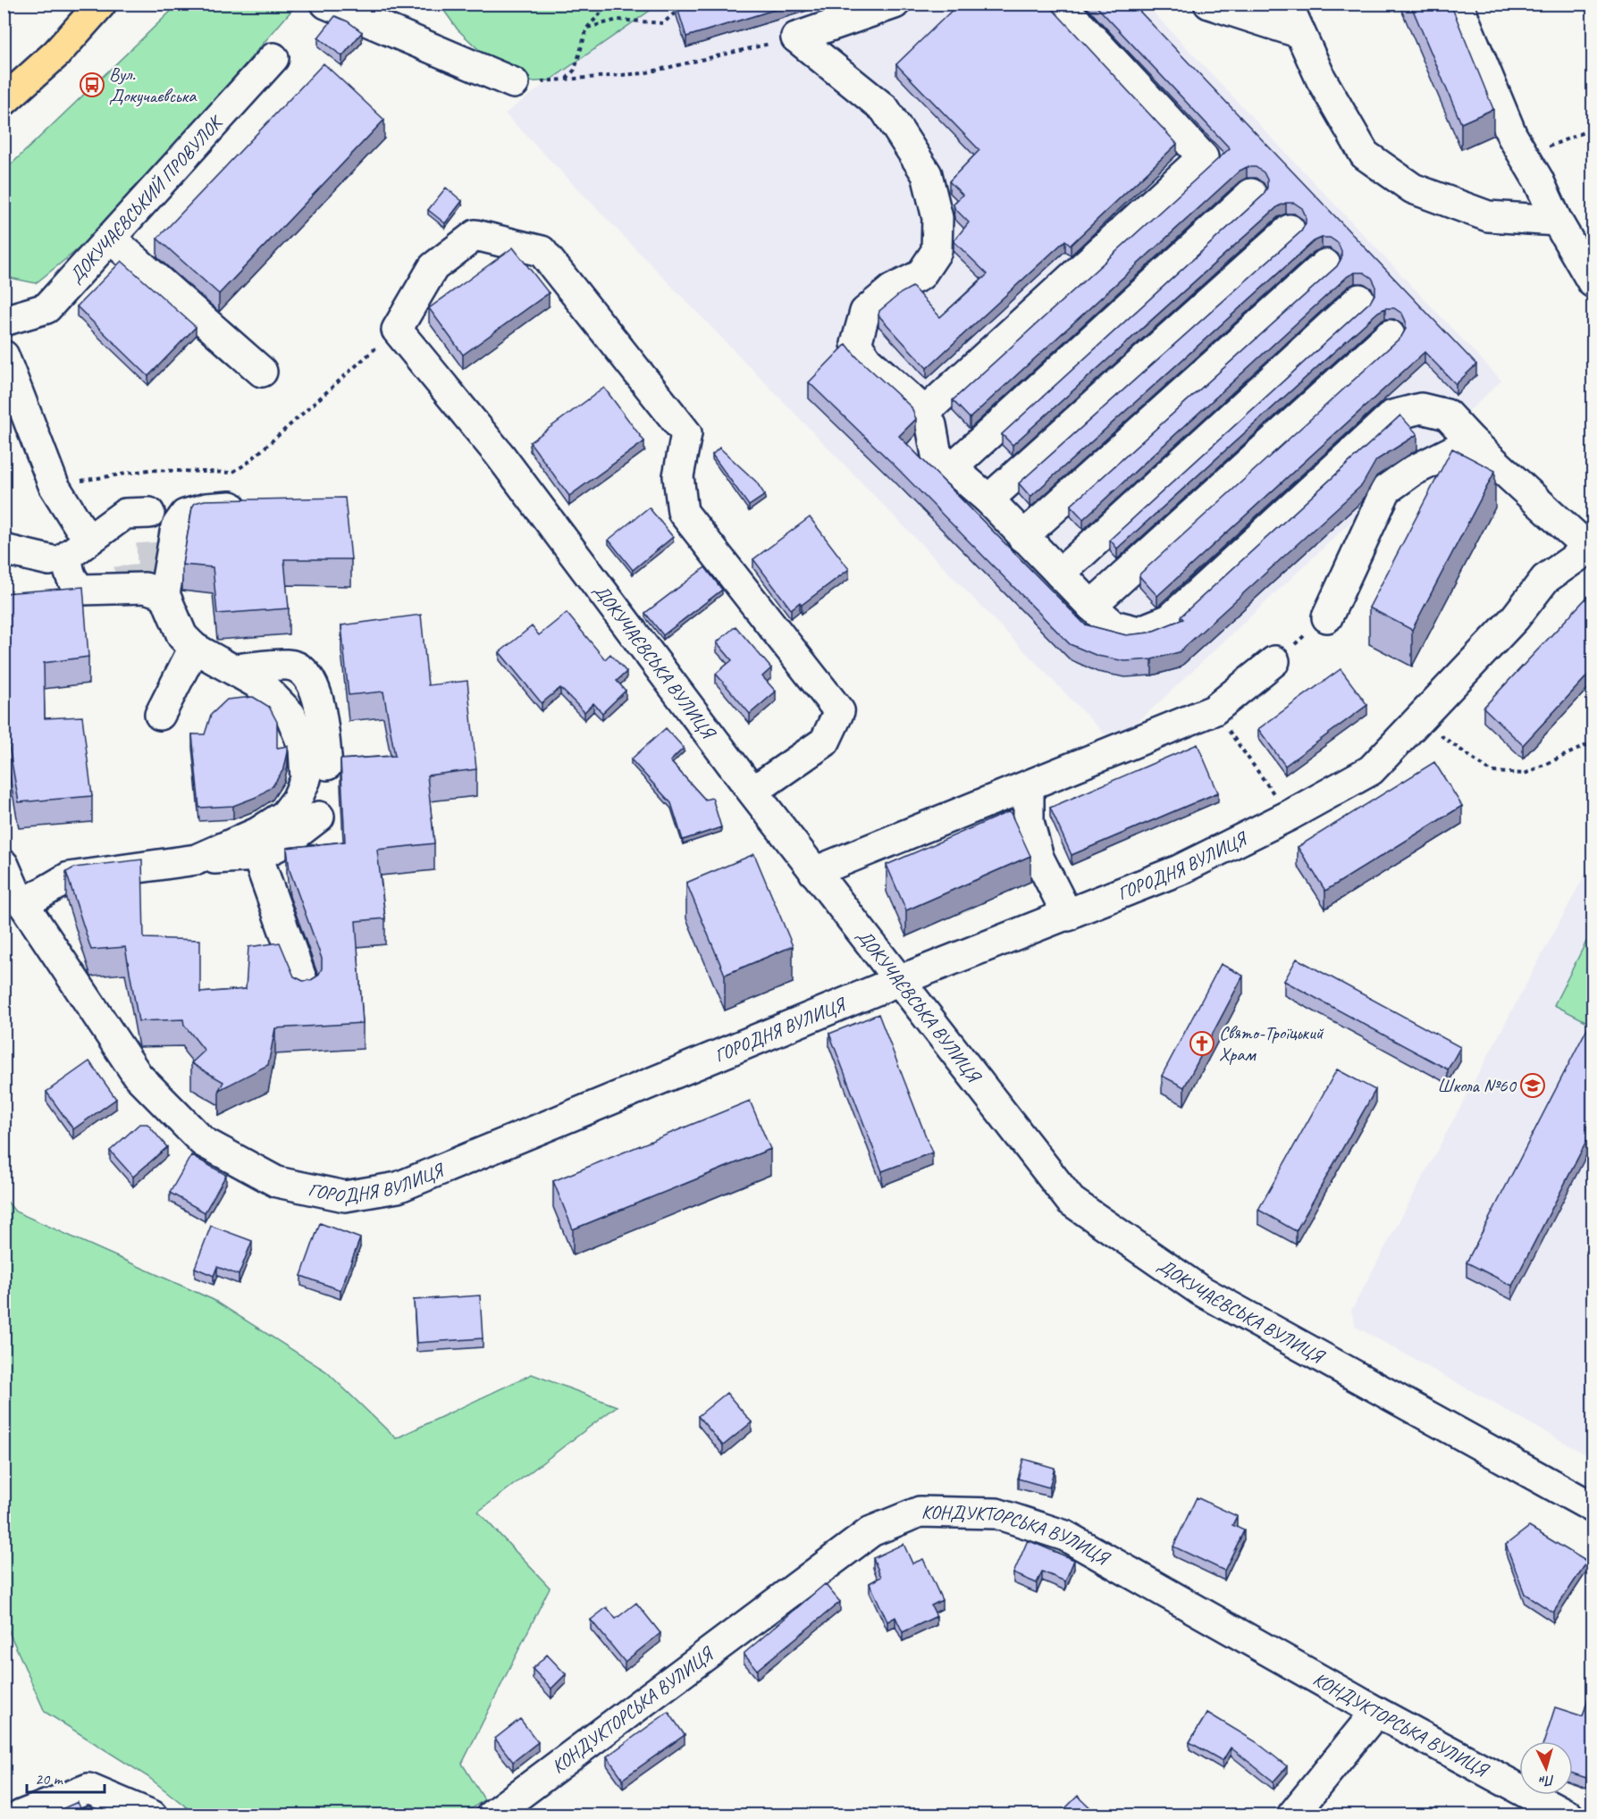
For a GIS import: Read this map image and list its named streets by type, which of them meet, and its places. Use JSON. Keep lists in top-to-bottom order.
{
  "streets": {
    "street": [
      "ДОКУЧАЄВСЬКИЙ ПРОВУЛОК",
      "ДОКУЧАЄВСЬКА ВУЛИЦЯ",
      "ГОРОДНЯ ВУЛИЦЯ",
      "КОНДУКТОРСЬКА ВУЛИЦЯ"
    ]
  },
  "crossings": [
    ["ДОКУЧАЄВСЬКА ВУЛИЦЯ", "ГОРОДНЯ ВУЛИЦЯ"]
  ],
  "places": {
    "bus stop": ["Вул. Докучаєвська"],
    "church": ["Свято-Троїцький Храм"],
    "school or university": ["Школа №60"]
  },
  "scale_bar": "20 m",
  "north": "bottom"
}
